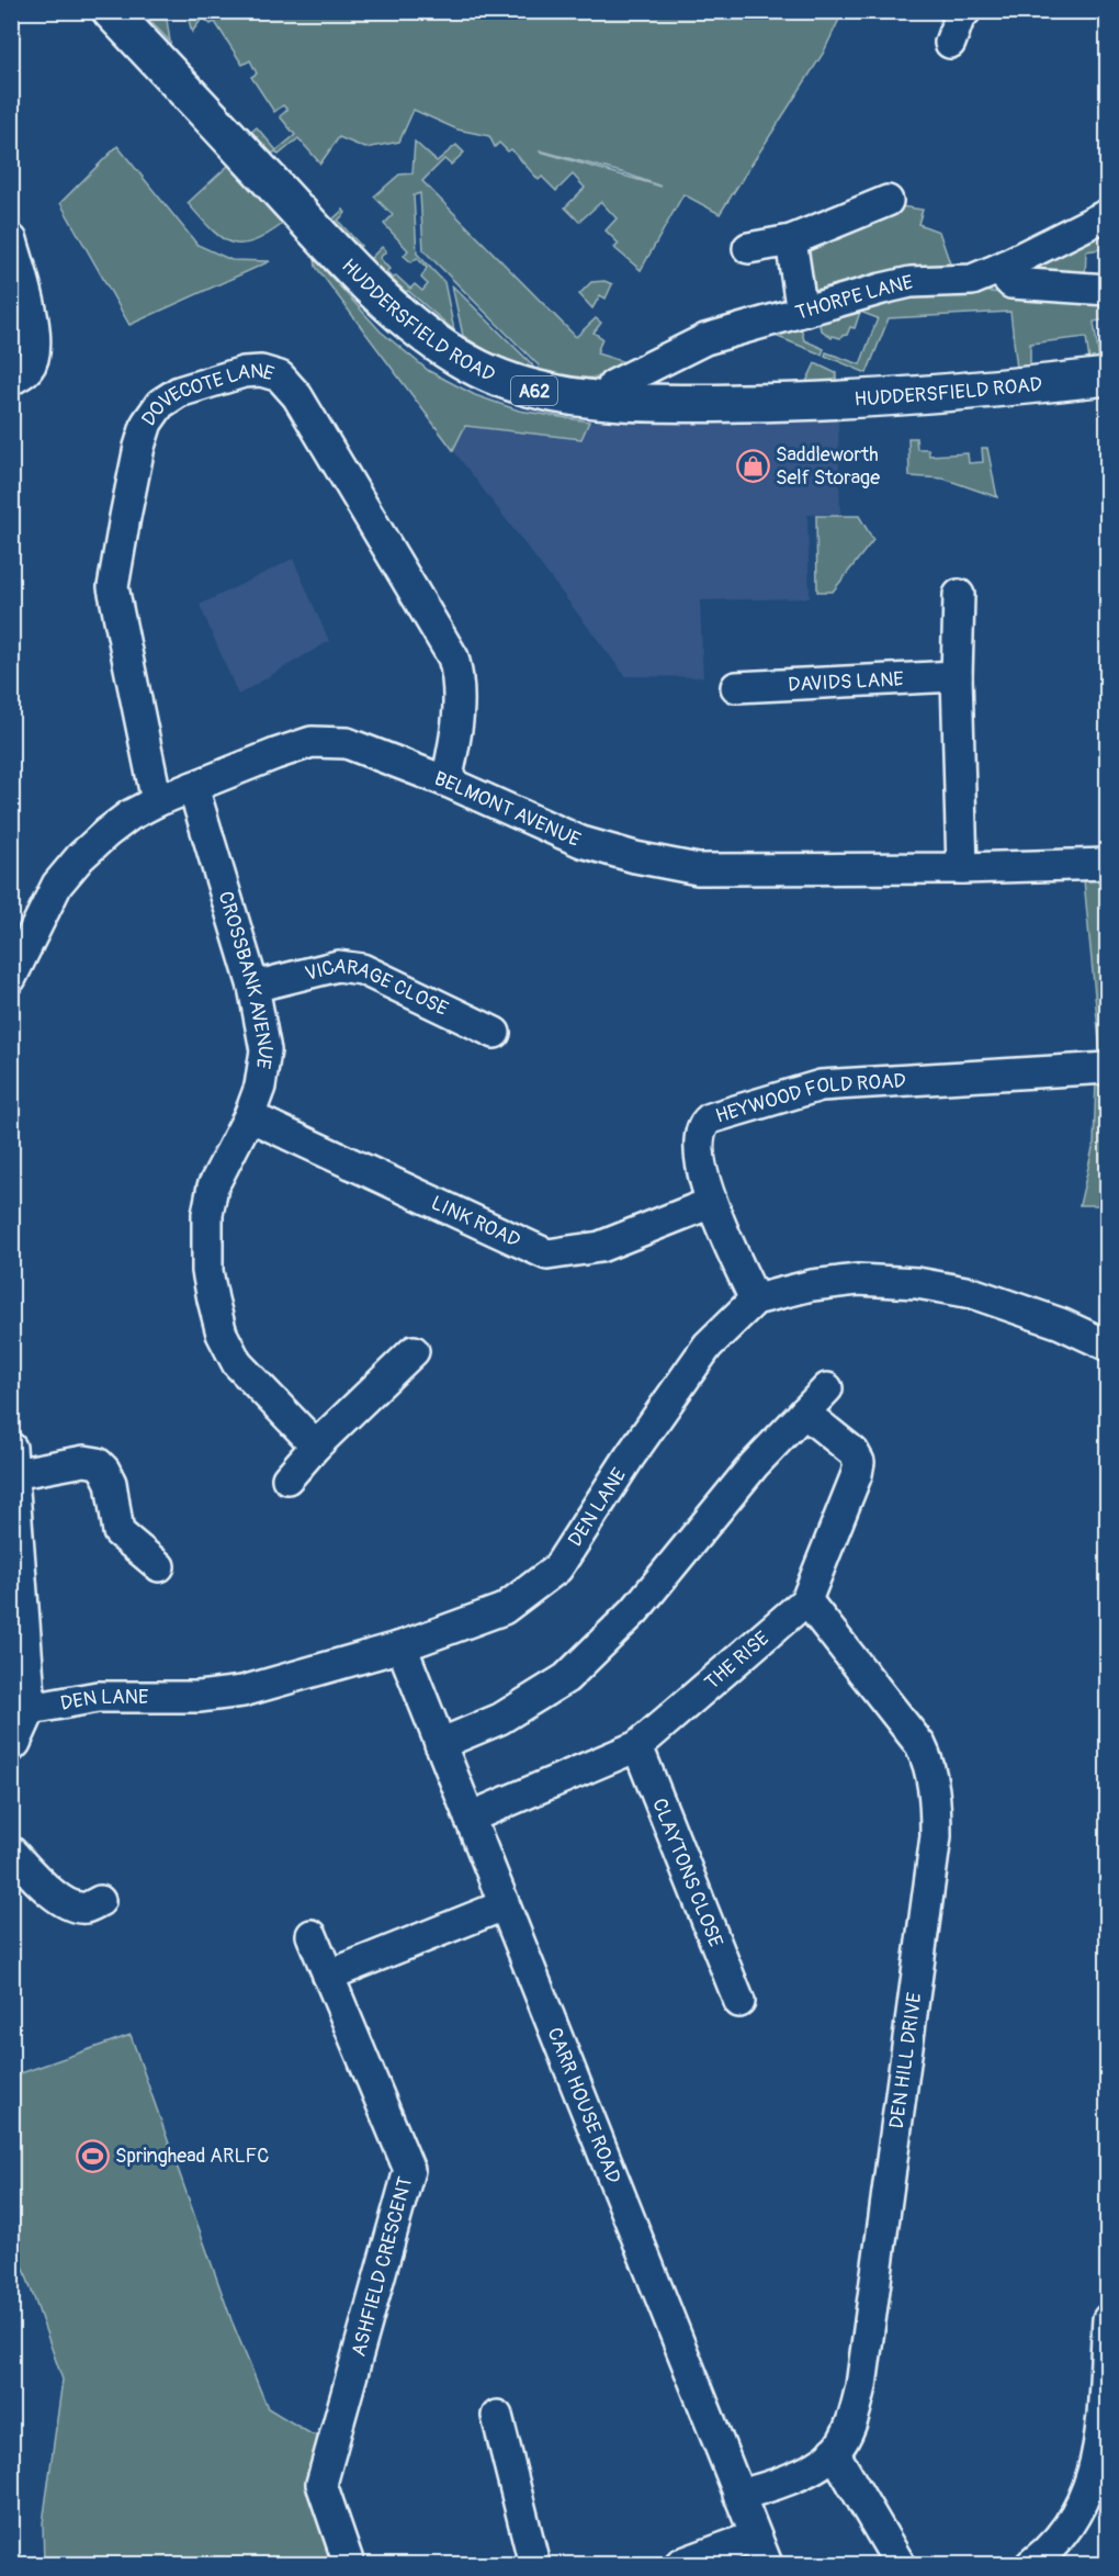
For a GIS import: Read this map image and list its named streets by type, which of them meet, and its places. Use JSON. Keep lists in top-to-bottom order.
{
  "streets": {
    "main road": ["HUDDERSFIELD ROAD", "A62"],
    "street": [
      "THORPE LANE",
      "DOVECOTE LANE",
      "DAVIDS LANE",
      "BELMONT AVENUE",
      "CROSSBANK AVENUE",
      "VICARAGE CLOSE",
      "HEYWOOD FOLD ROAD",
      "LINK ROAD",
      "DEN LANE",
      "THE RISE",
      "CLAYTONS CLOSE",
      "DEN HILL DRIVE",
      "CARR HOUSE ROAD",
      "ASHFIELD CRESCENT"
    ]
  },
  "crossings": [
    ["THORPE LANE", "HUDDERSFIELD ROAD"],
    ["DOVECOTE LANE", "BELMONT AVENUE"],
    ["BELMONT AVENUE", "CROSSBANK AVENUE"],
    ["CROSSBANK AVENUE", "VICARAGE CLOSE"],
    ["CROSSBANK AVENUE", "LINK ROAD"],
    ["HEYWOOD FOLD ROAD", "LINK ROAD"],
    ["HEYWOOD FOLD ROAD", "DEN LANE"],
    ["DEN LANE", "CARR HOUSE ROAD"],
    ["THE RISE", "CLAYTONS CLOSE"],
    ["THE RISE", "DEN HILL DRIVE"],
    ["THE RISE", "CARR HOUSE ROAD"],
    ["DEN HILL DRIVE", "CARR HOUSE ROAD"]
  ],
  "places": {
    "shop": ["Saddleworth Self Storage"],
    "sports": ["Springhead ARLFC"]
  }
}
